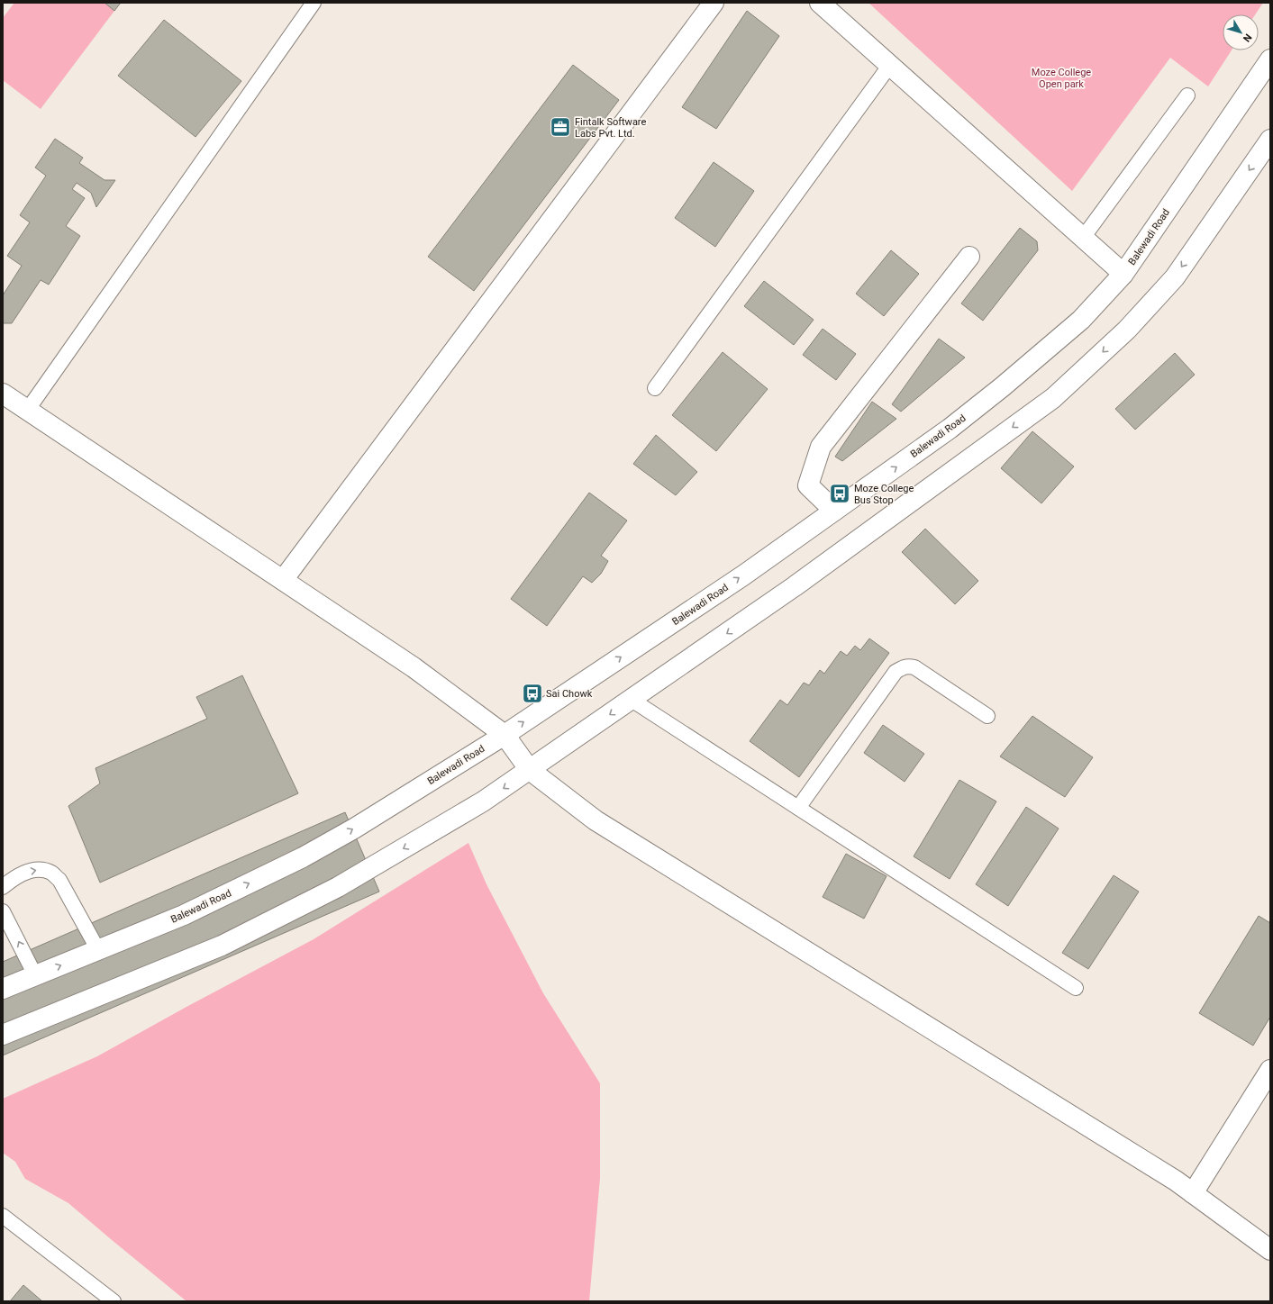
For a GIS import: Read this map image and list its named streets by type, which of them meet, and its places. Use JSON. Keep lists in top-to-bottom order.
{
  "streets": {
    "main road": ["Balewadi Road"]
  },
  "parks": ["Moze College Open park"],
  "places": {
    "office": ["Fintalk Software Labs Pvt. Ltd."],
    "bus stop": ["Moze College Bus Stop", "Sai Chowk"]
  },
  "north": "bottom right"
}
